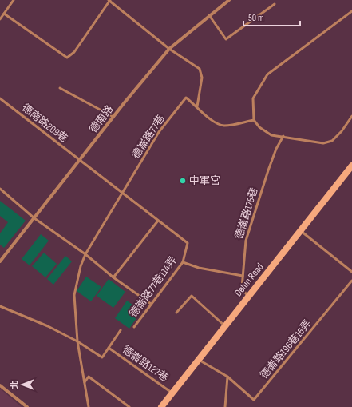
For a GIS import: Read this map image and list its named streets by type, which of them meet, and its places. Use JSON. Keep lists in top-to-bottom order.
{
  "streets": {
    "street": ["德南路", "Delun Road"],
    "lane": [
      "德南路209巷",
      "德崙路77巷",
      "德崙路175巷",
      "德崙路77巷114弄",
      "德崙路196巷16弄",
      "德崙路127巷"
    ]
  },
  "crossings": [
    ["德南路", "德南路209巷"],
    ["德南路209巷", "德崙路77巷"],
    ["德南路209巷", "德崙路77巷114弄"],
    ["德崙路77巷", "德崙路77巷114弄"],
    ["德崙路175巷", "Delun Road"],
    ["Delun Road", "德崙路127巷"]
  ],
  "places": ["中軍宮"],
  "scale_bar": "50 m",
  "north": "left"
}
